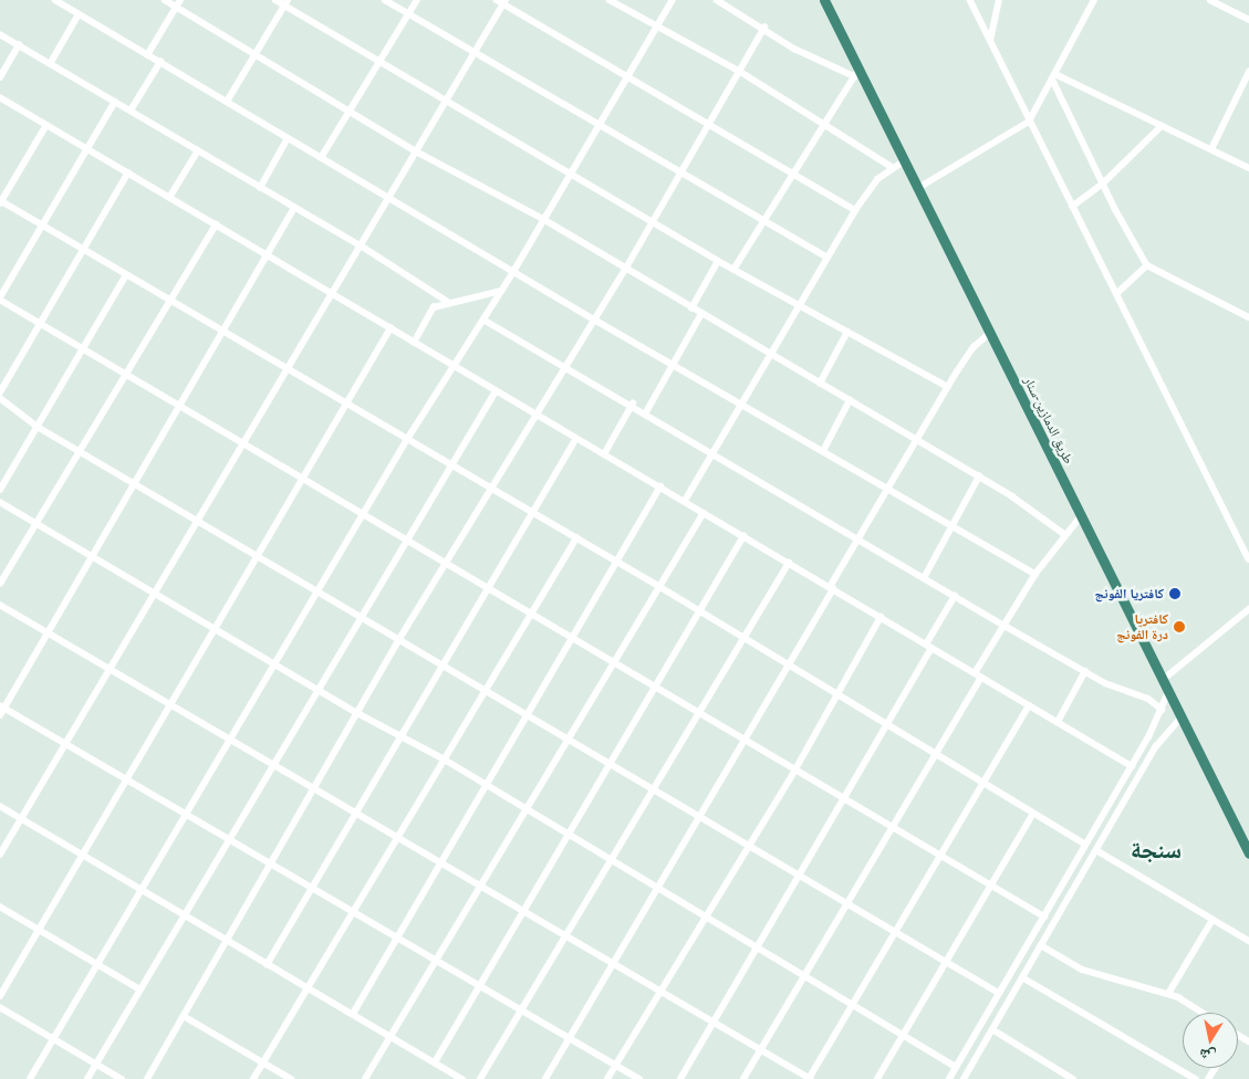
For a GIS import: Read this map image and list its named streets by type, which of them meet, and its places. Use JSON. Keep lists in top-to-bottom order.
{
  "streets": {
    "highway": ["طريق الدمازين-سنار"]
  },
  "districts": ["سنجة"],
  "places": ["كافتريا الفونج", "كافتريا درة الفونج"],
  "north": "bottom"
}
